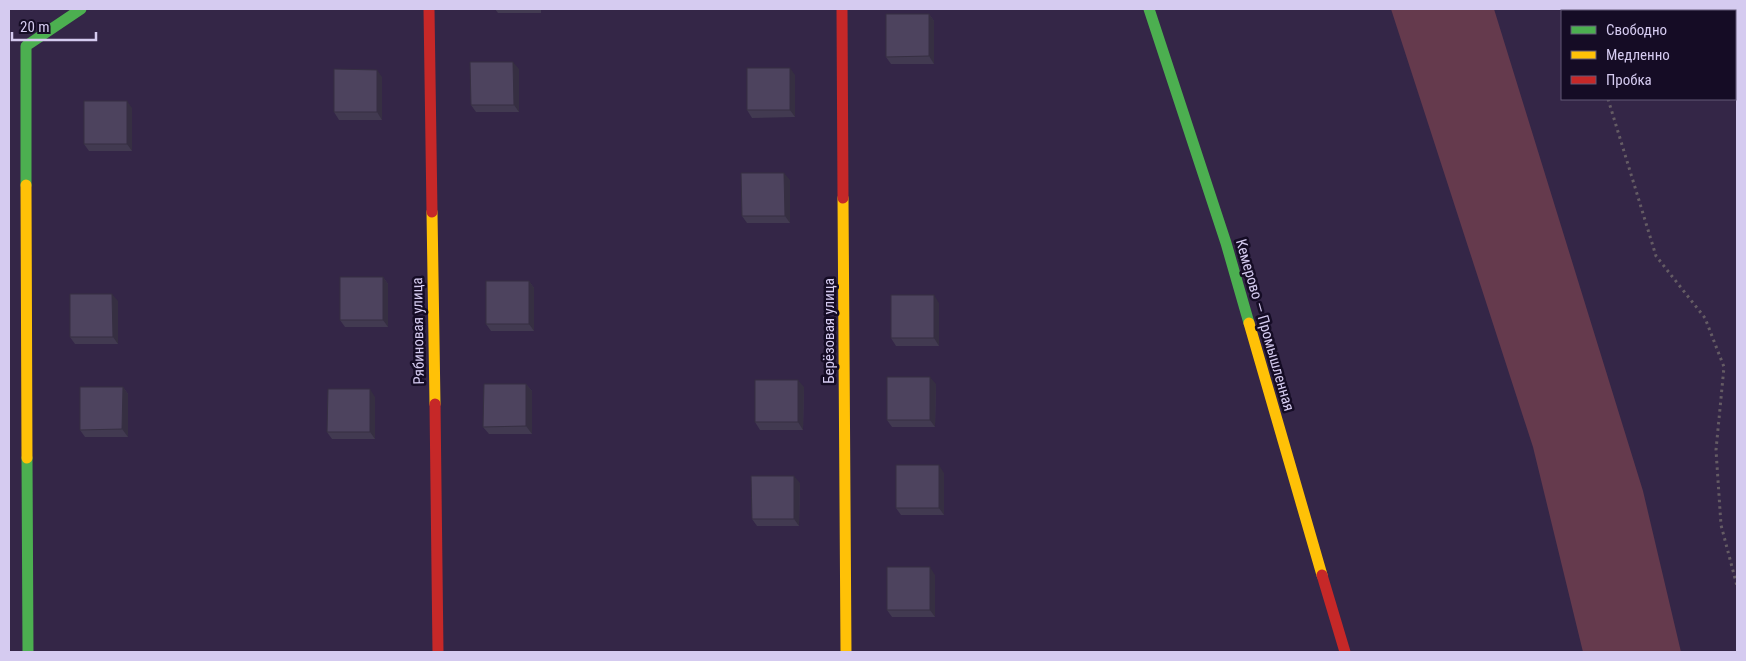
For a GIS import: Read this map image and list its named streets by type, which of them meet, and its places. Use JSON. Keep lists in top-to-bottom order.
{
  "streets": {
    "street": ["Кемерово — Промышленная", "Рябиновая улица", "Берёзовая улица"]
  },
  "legend": ["Свободно", "Медленно", "Пробка"],
  "scale_bar": "20 m"
}
